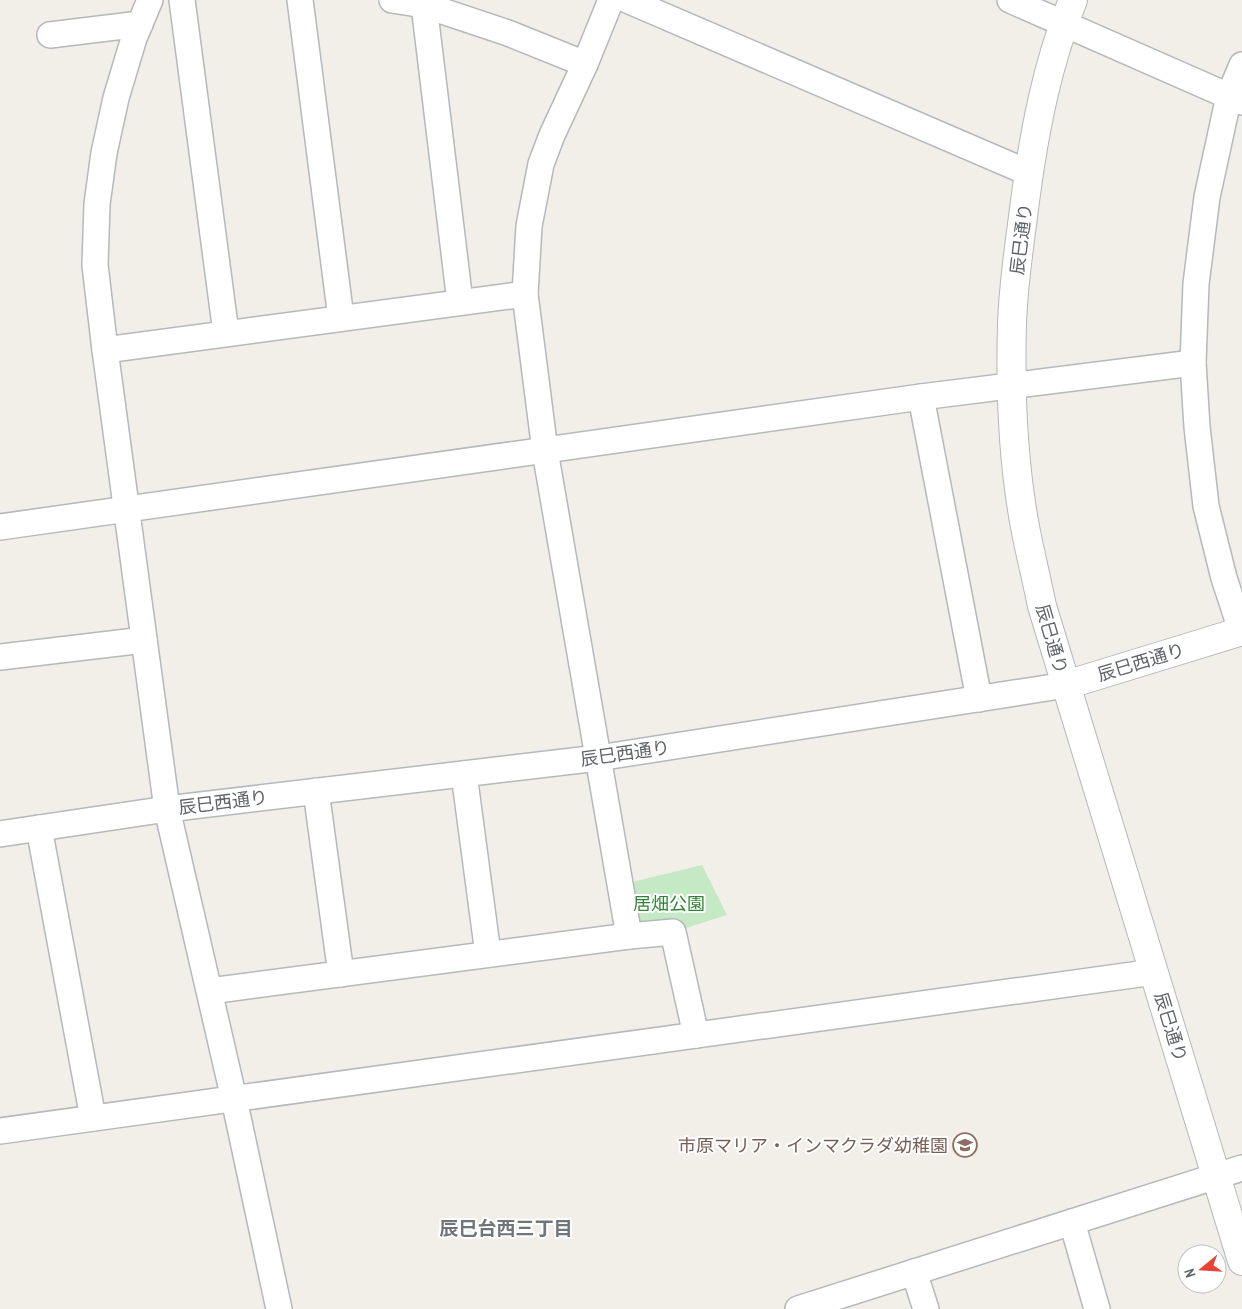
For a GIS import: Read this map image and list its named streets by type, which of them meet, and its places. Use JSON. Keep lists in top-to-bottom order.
{
  "streets": {
    "street": ["辰巳通り", "辰巳西通り"]
  },
  "crossings": [
    ["辰巳通り", "辰巳西通り"]
  ],
  "districts": ["辰巳台西三丁目"],
  "parks": ["居畑公園"],
  "places": {
    "school or university": ["市原マリア・インマクラダ幼稚園"]
  },
  "north": "left"
}
